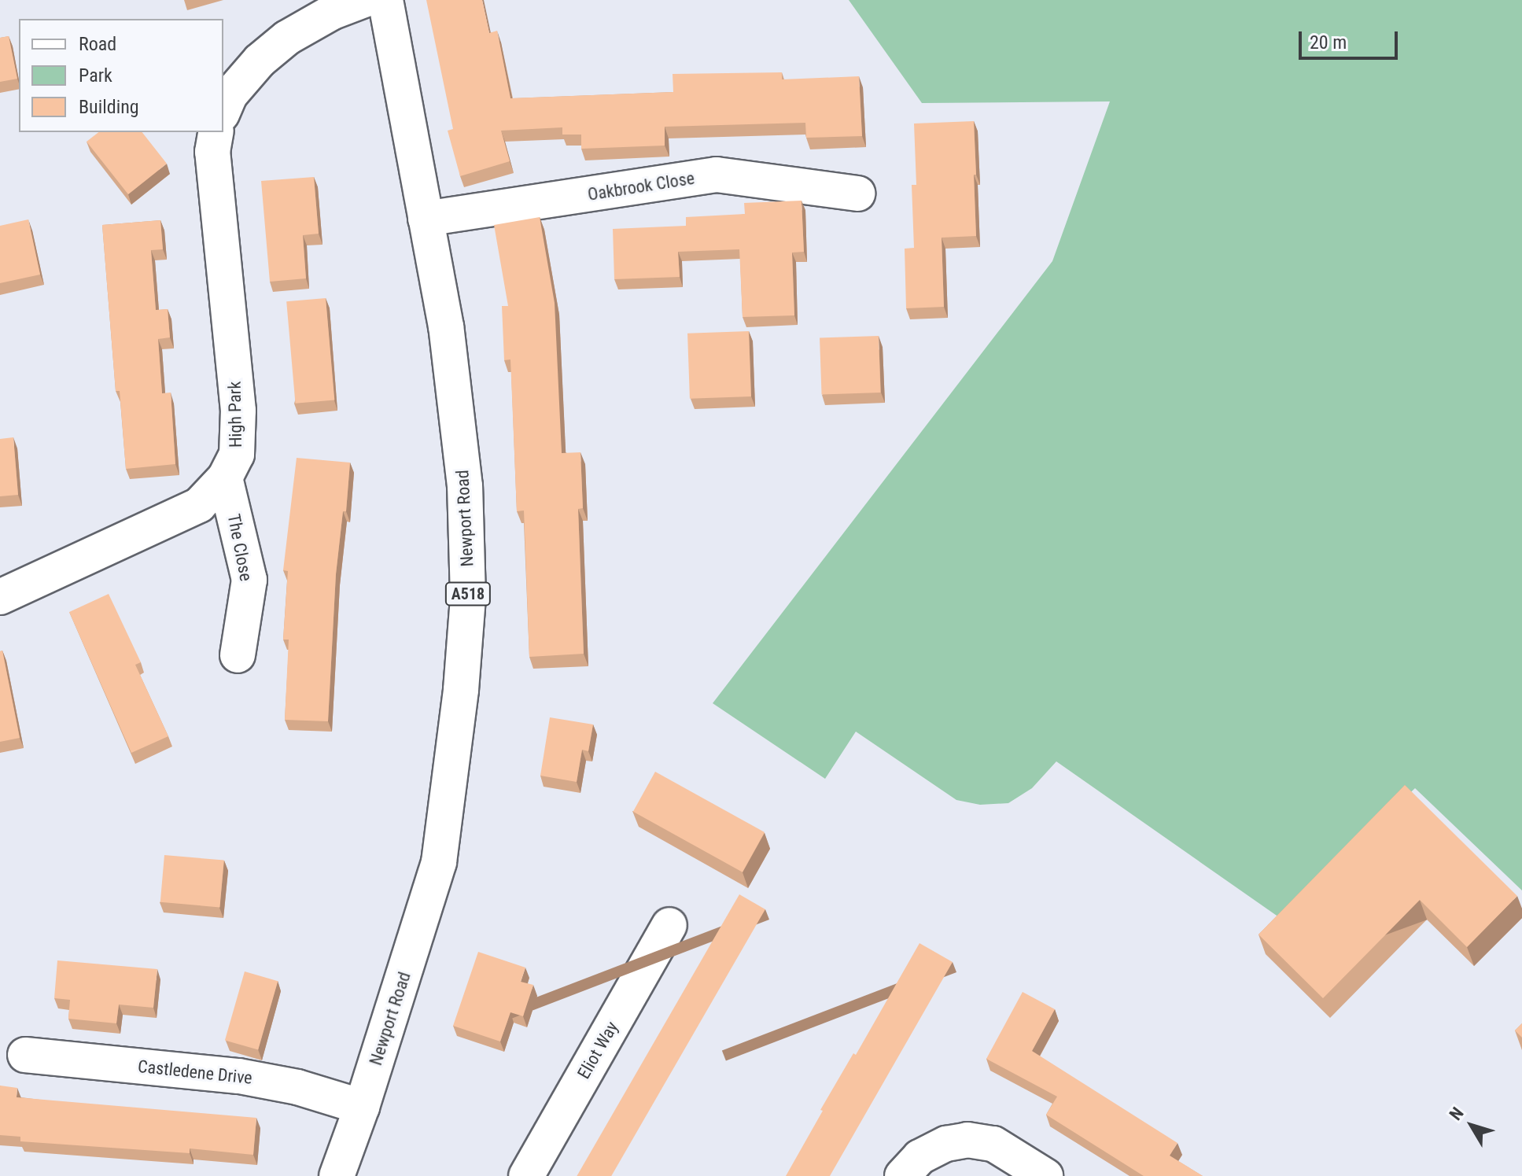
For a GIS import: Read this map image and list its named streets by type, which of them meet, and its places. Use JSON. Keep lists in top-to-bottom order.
{
  "streets": {
    "main road": [
      "Oakbrook Close",
      "High Park",
      "Newport Road",
      "The Close",
      "A518",
      "Eliot Way",
      "Castledene Drive"
    ]
  },
  "crossings": [
    ["Oakbrook Close", "Newport Road"],
    ["High Park", "The Close"],
    ["Newport Road", "Castledene Drive"]
  ],
  "legend": ["Road", "Park", "Building"],
  "scale_bar": "20 m",
  "north": "top left"
}
